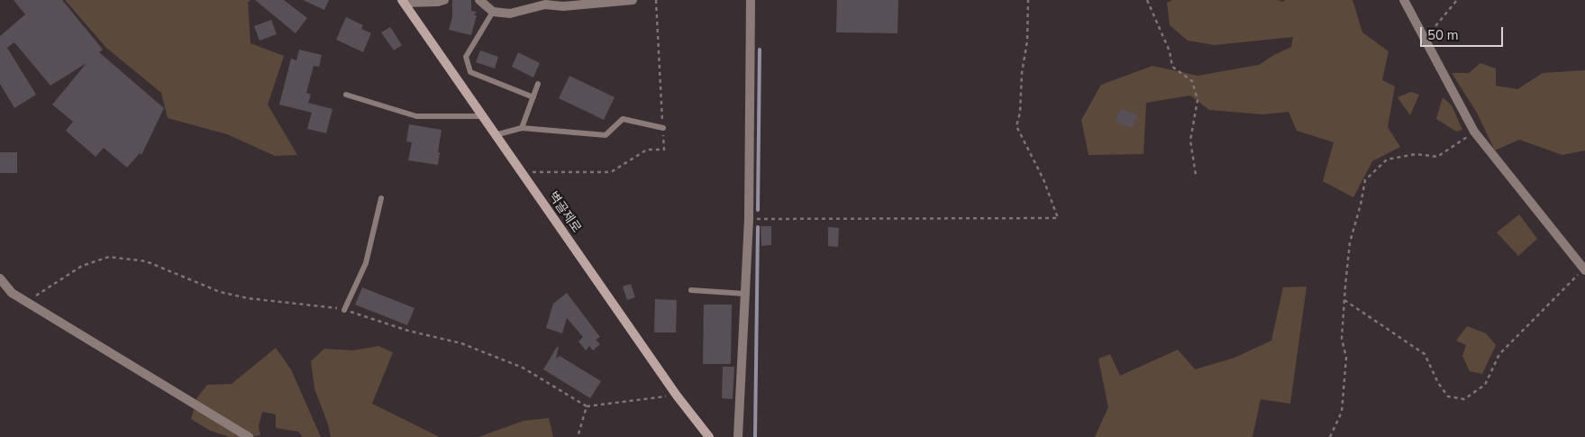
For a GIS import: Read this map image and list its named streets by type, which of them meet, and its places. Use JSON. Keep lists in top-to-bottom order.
{
  "streets": {
    "street": ["벽골제로"]
  },
  "scale_bar": "50 m"
}
